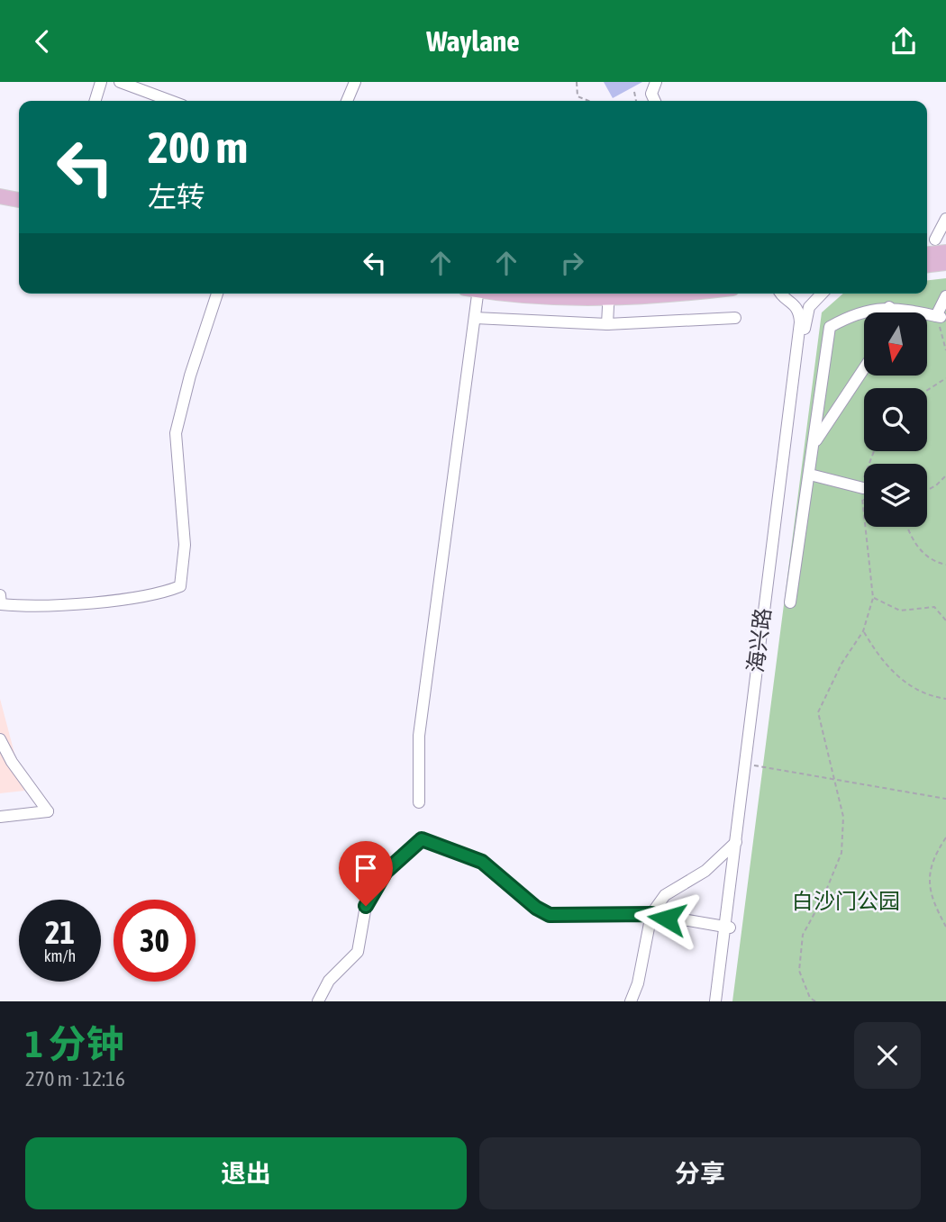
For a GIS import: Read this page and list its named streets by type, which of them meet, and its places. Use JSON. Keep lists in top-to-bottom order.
{
  "streets": {
    "street": ["海兴路"]
  },
  "parks": ["白沙门公园"],
  "north": "bottom",
  "page": {
    "header": "Waylane",
    "turn": ["200 m", "左转"],
    "speed": "21 km/h",
    "limit": "30",
    "heading": ["1 分钟", "270 m · 12:16"],
    "buttons": ["退出", "分享"]
  }
}
